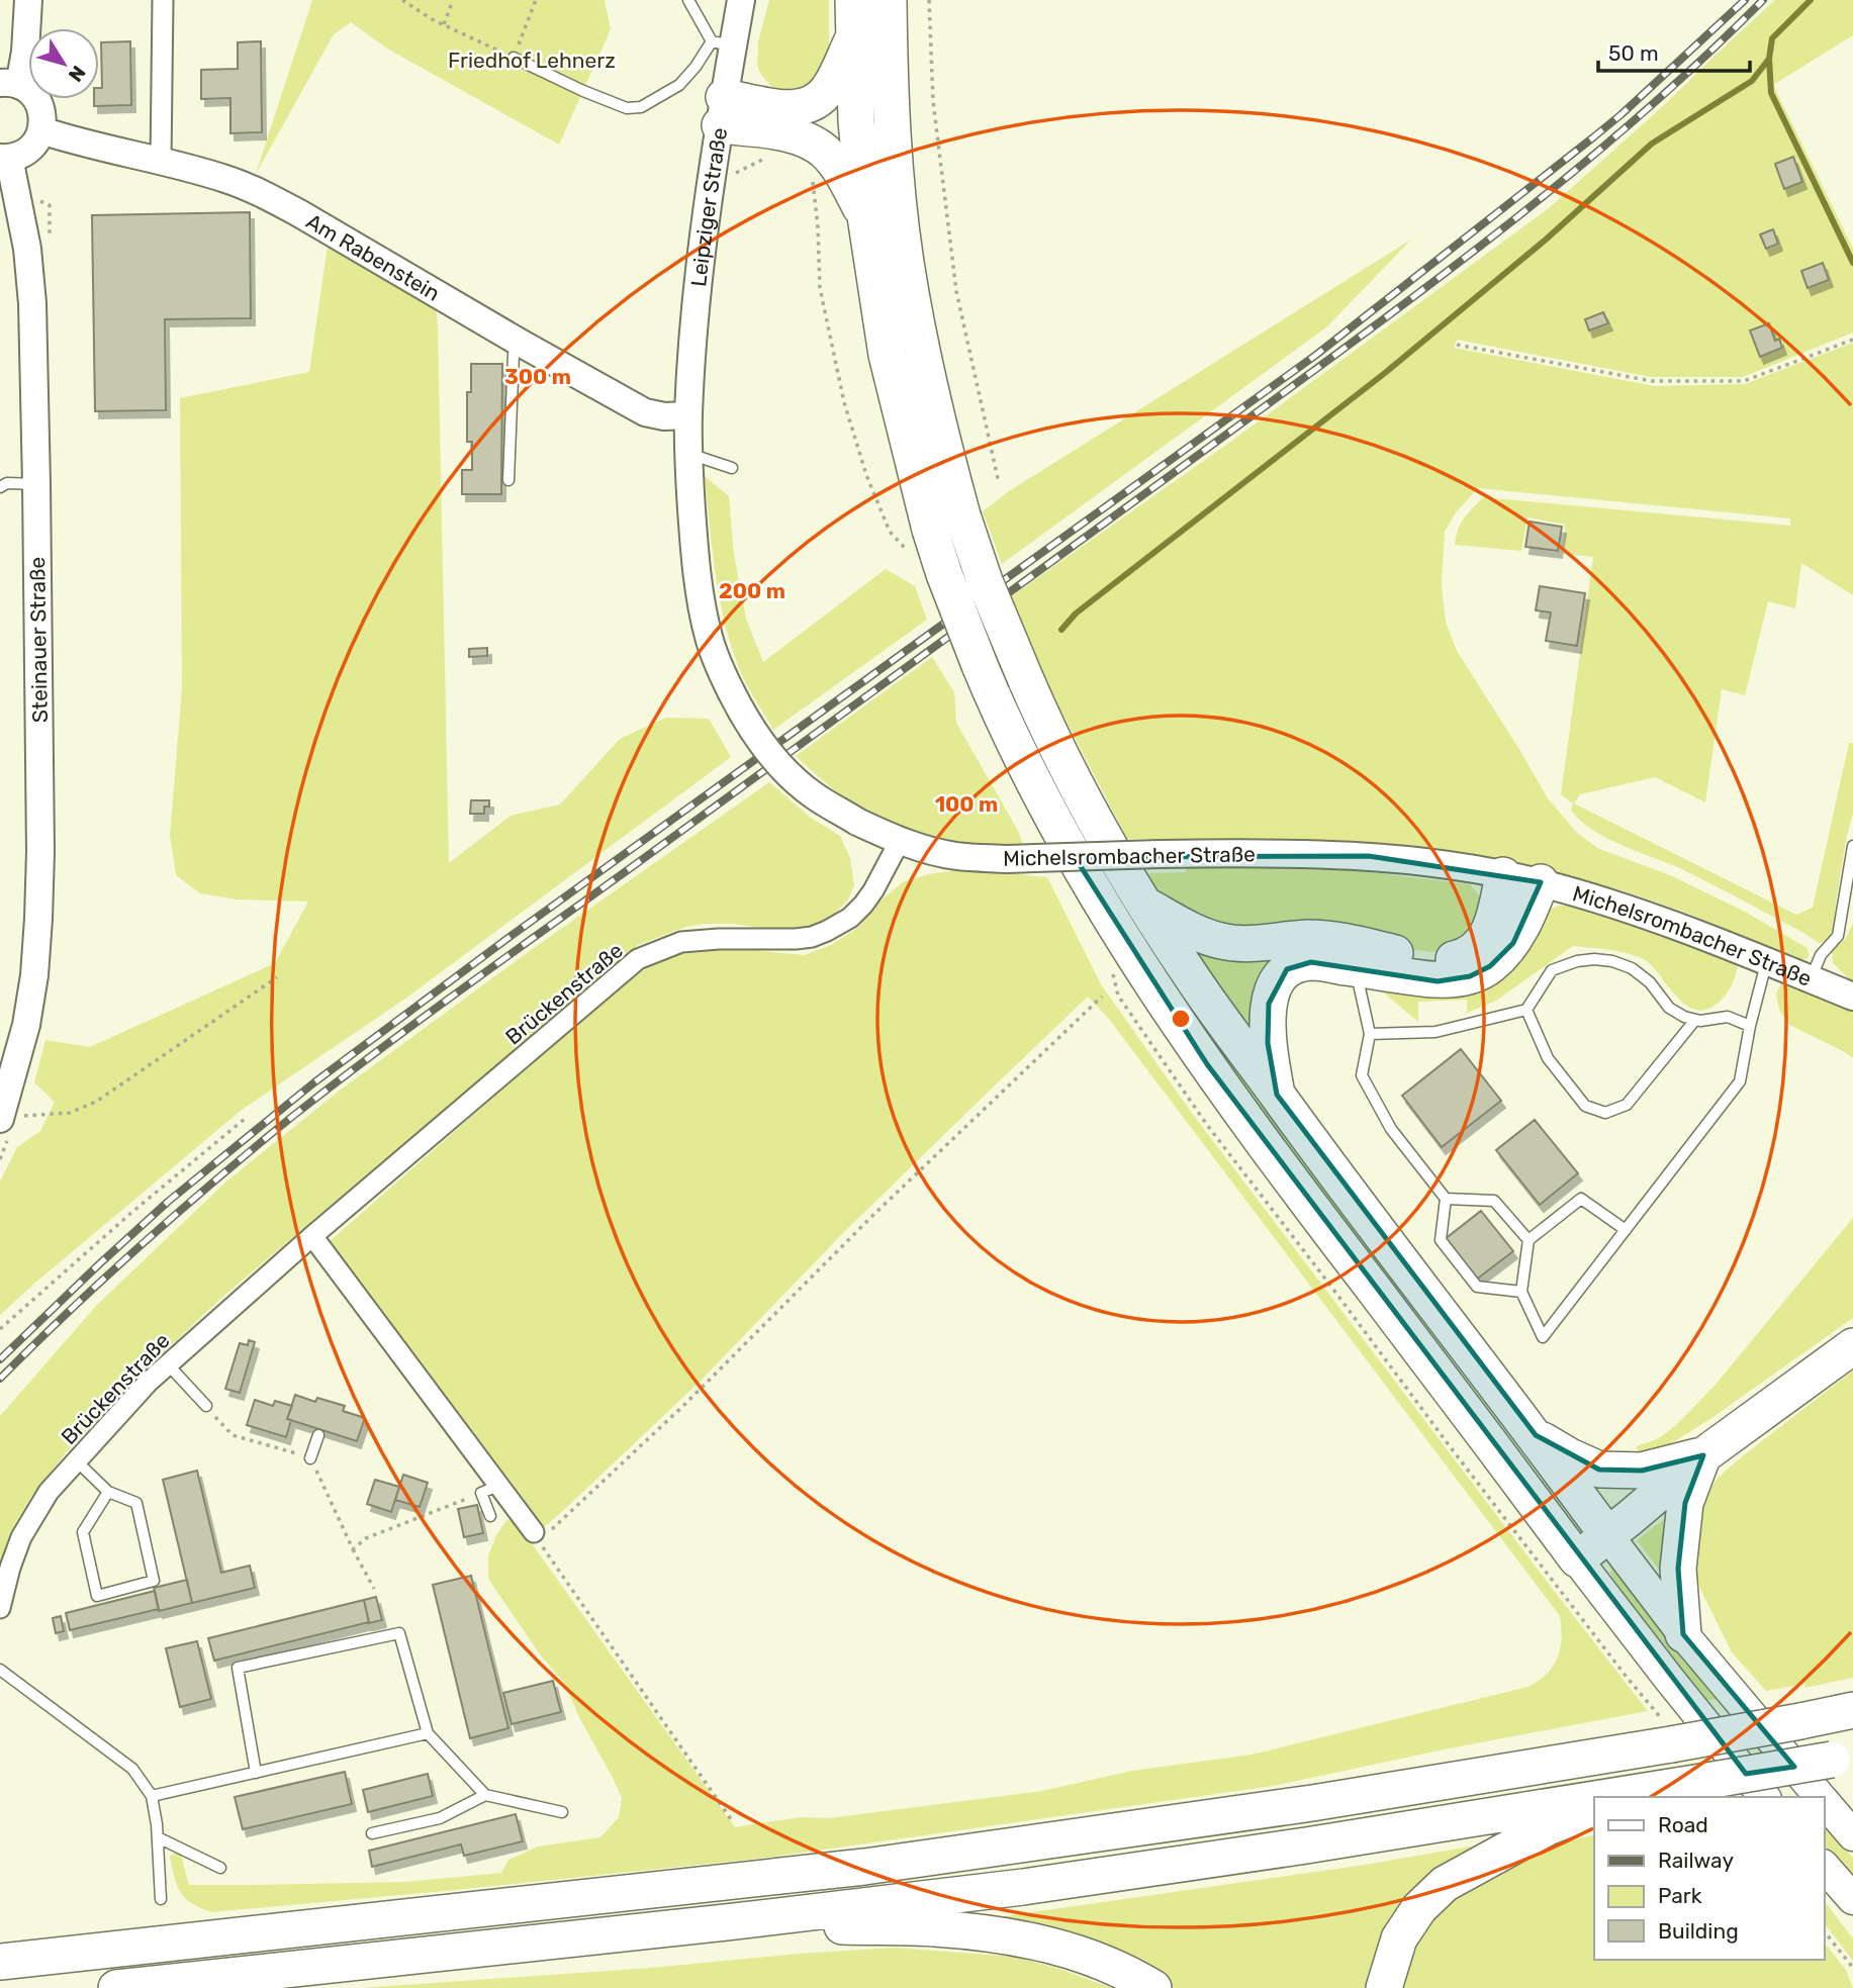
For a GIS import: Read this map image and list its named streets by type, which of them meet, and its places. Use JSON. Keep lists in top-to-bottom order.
{
  "streets": {
    "main road": [
      "Leipziger Straße",
      "Am Rabenstein",
      "Steinauer Straße",
      "Michelsrombacher Straße"
    ],
    "street": ["Brückenstraße"]
  },
  "crossings": [
    ["Leipziger Straße", "Am Rabenstein"],
    ["Leipziger Straße", "Michelsrombacher Straße"],
    ["Am Rabenstein", "Michelsrombacher Straße"],
    ["Michelsrombacher Straße", "Brückenstraße"]
  ],
  "parks": ["Friedhof Lehnerz"],
  "legend": [
    "Road",
    "Railway",
    "Park",
    "Building"
  ],
  "scale_bar": "50 m",
  "north": "bottom right",
  "rings": ["300 m", "200 m", "100 m"]
}
